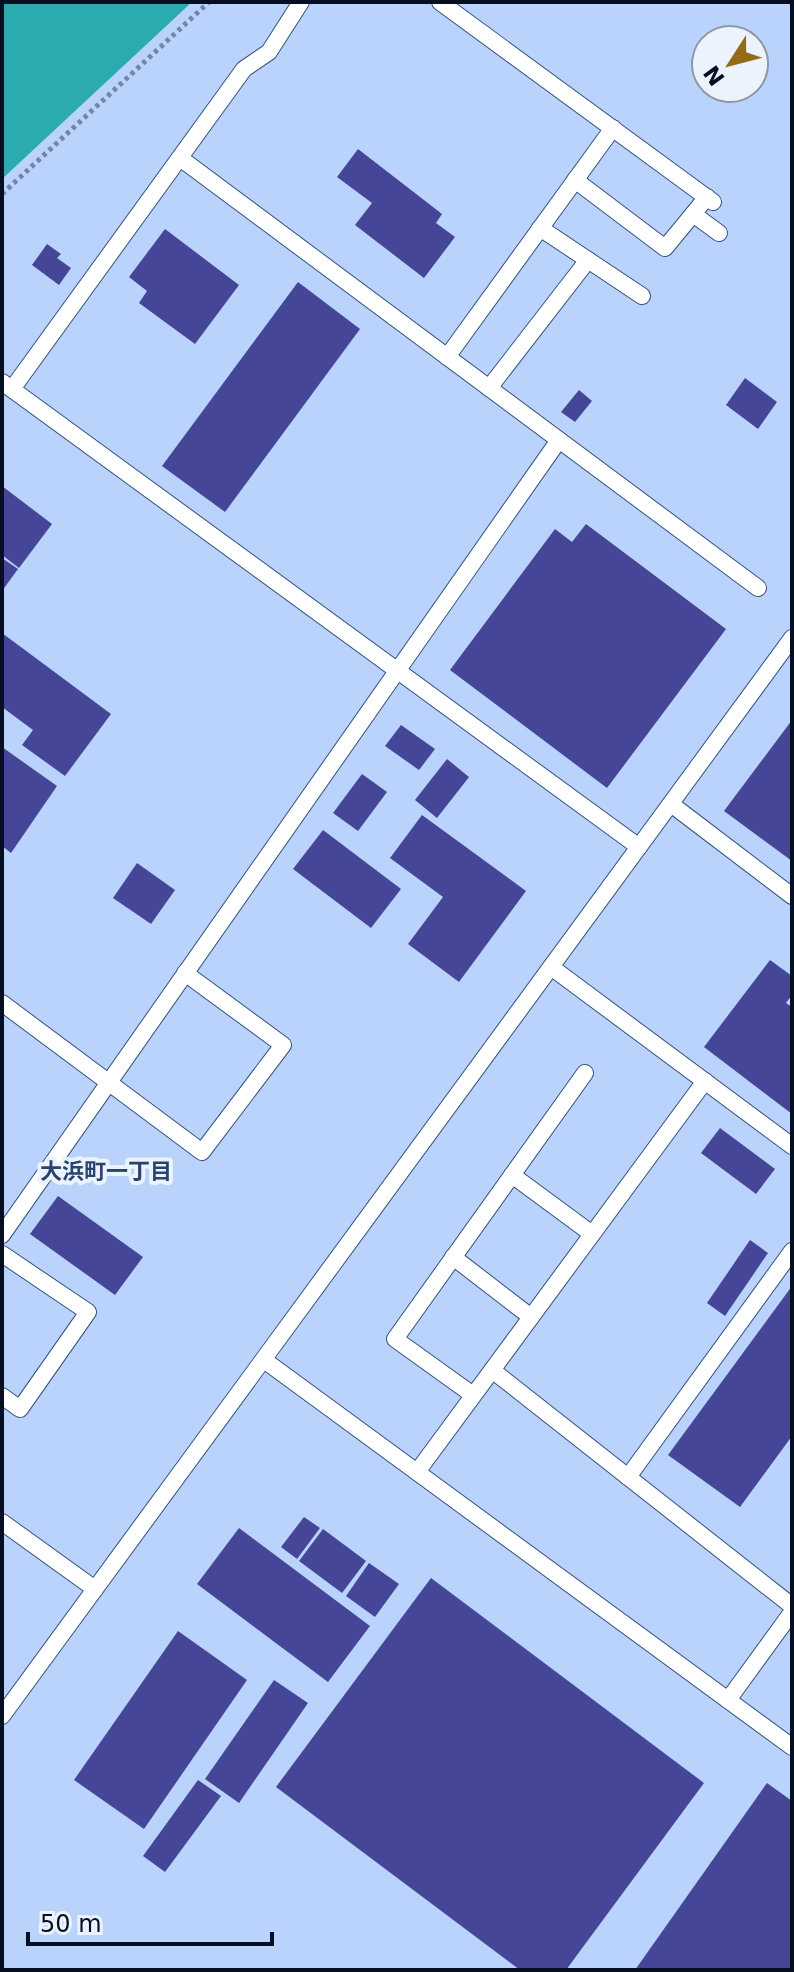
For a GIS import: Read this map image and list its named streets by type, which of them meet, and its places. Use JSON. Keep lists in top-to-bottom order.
{
  "districts": ["大浜町一丁目"],
  "scale_bar": "50 m",
  "north": "bottom left"
}
